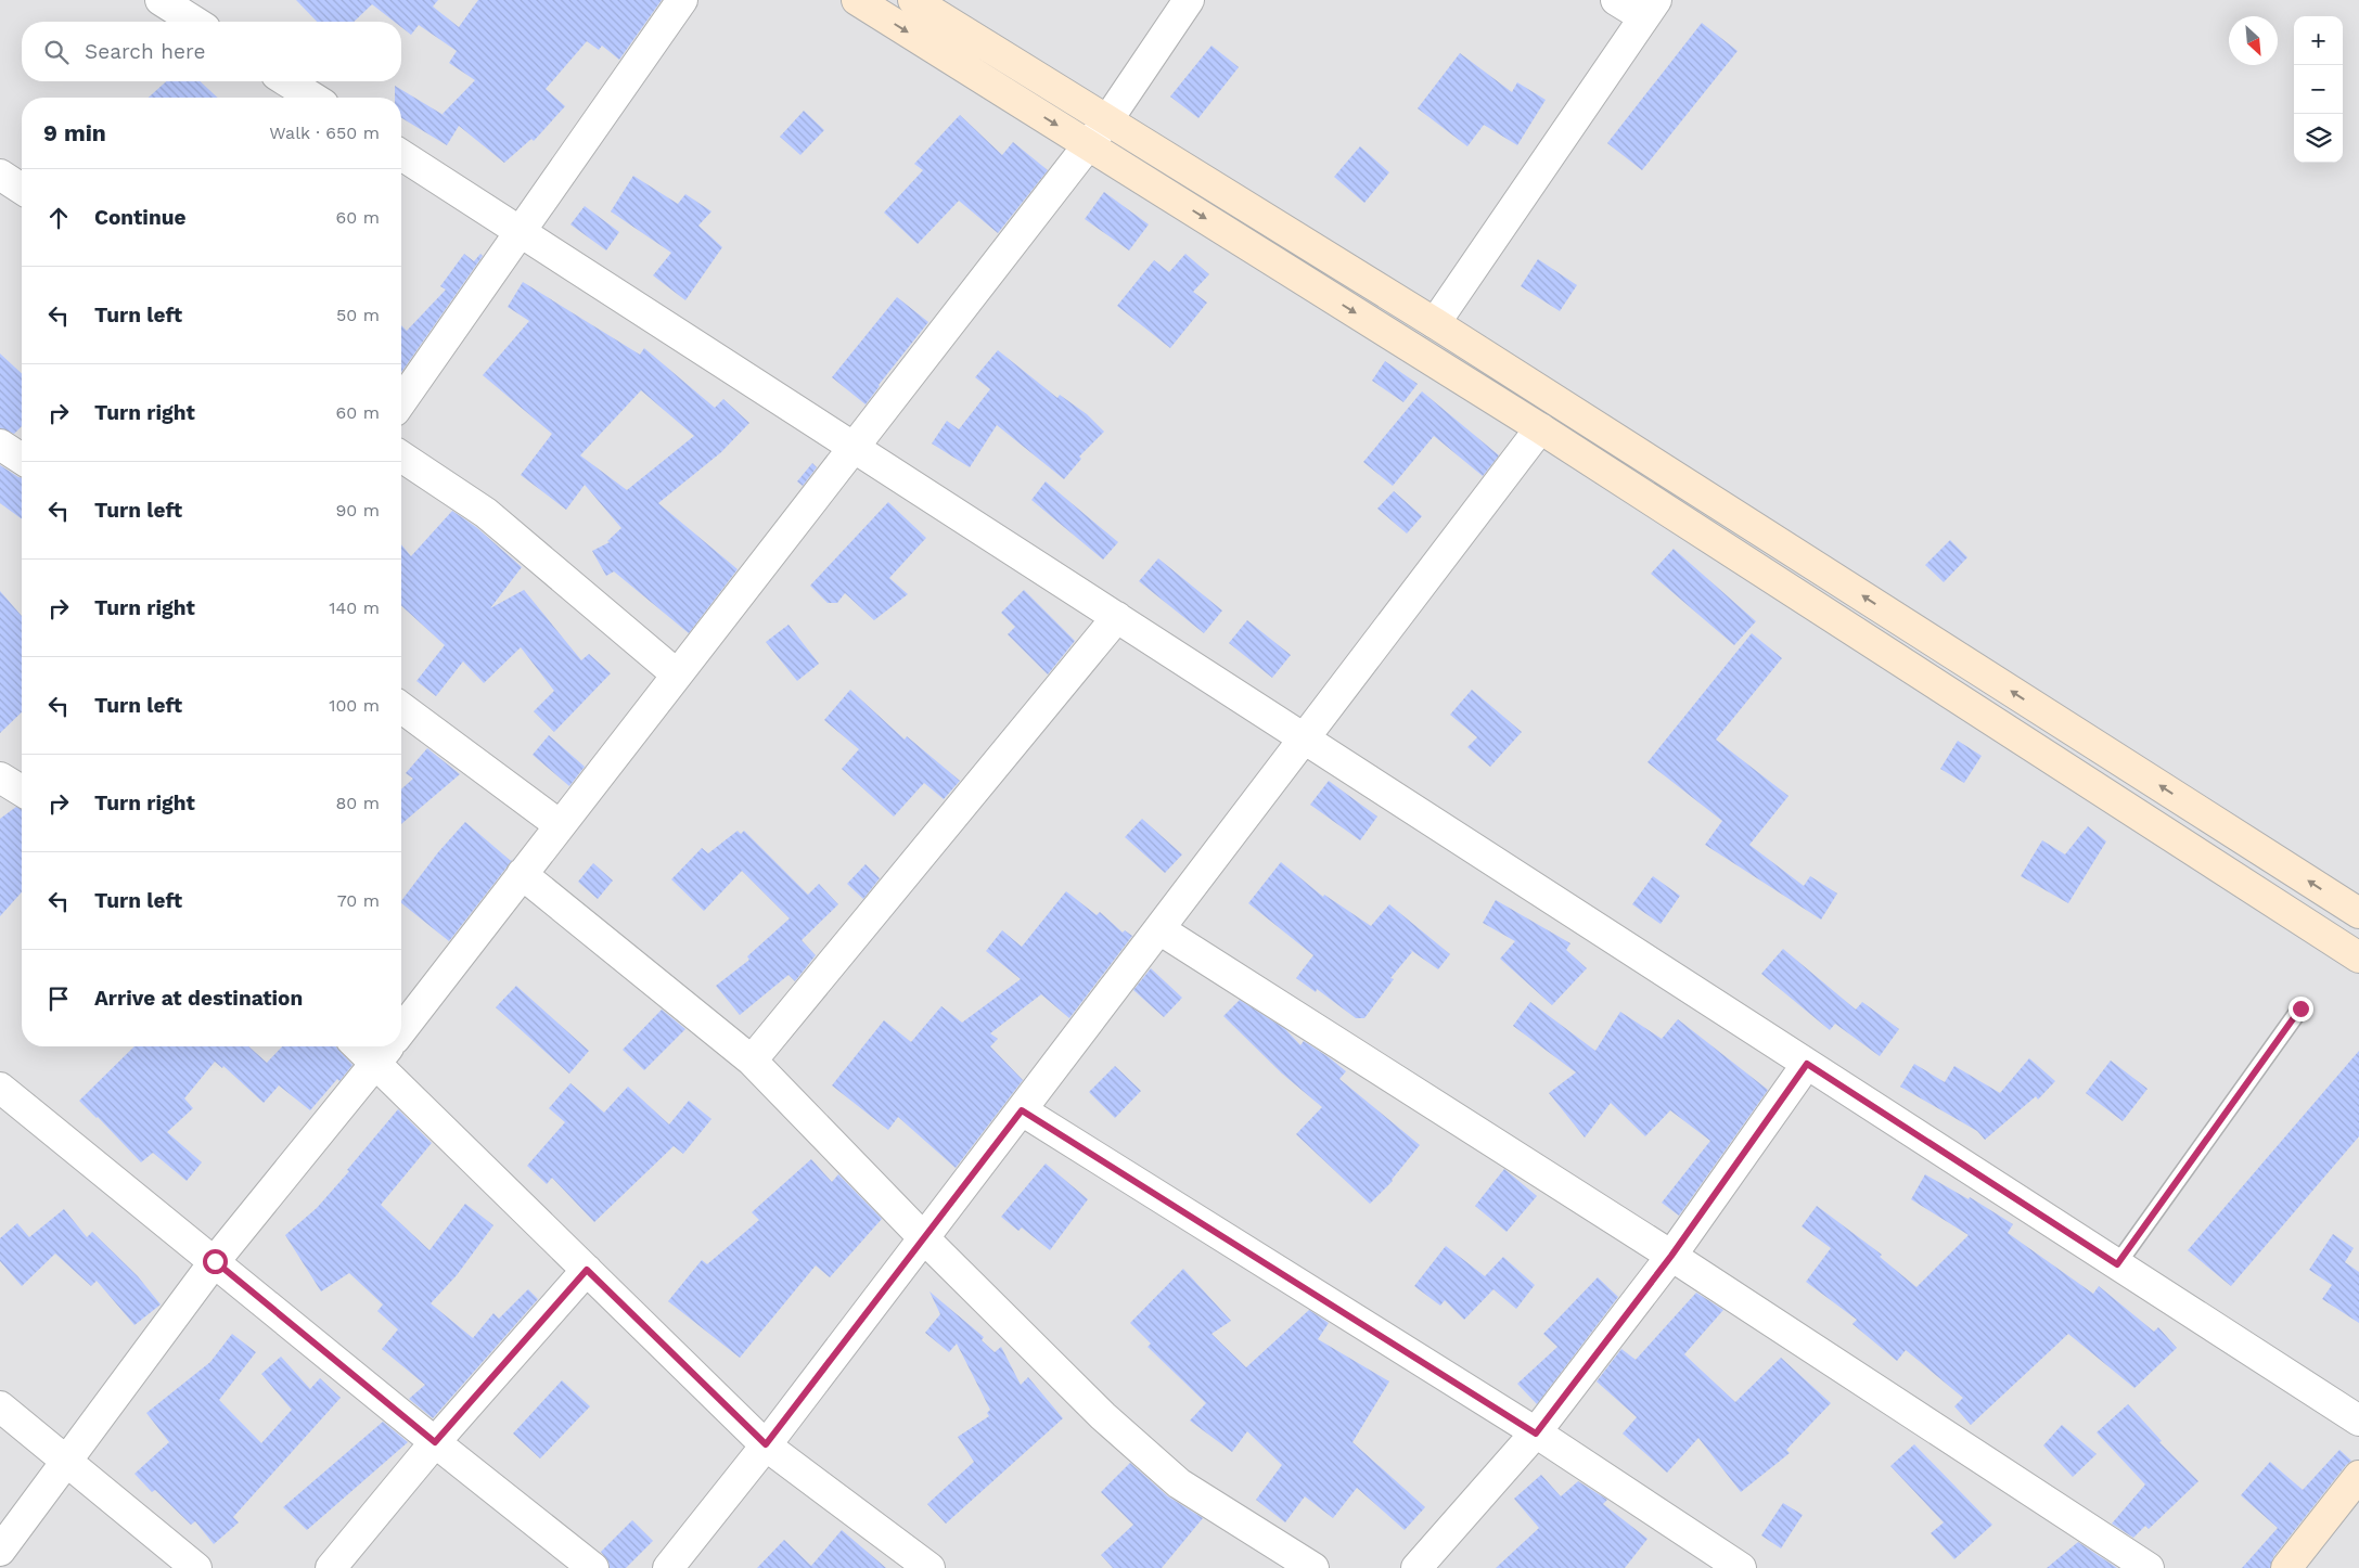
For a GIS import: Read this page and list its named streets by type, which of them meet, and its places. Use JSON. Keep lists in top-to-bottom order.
{
  "north": "bottom right",
  "page": {
    "map_buttons": ["+", "−"],
    "search": "Search here",
    "heading": ["9 min", "Walk · 650 m"],
    "list": [
      ["Continue", "60 m"],
      ["Turn left", "50 m"],
      ["Turn right", "60 m"],
      ["Turn left", "90 m"],
      ["Turn right", "140 m"],
      ["Turn left", "100 m"],
      ["Turn right", "80 m"],
      ["Turn left", "70 m"],
      "Arrive at destination"
    ]
  }
}
